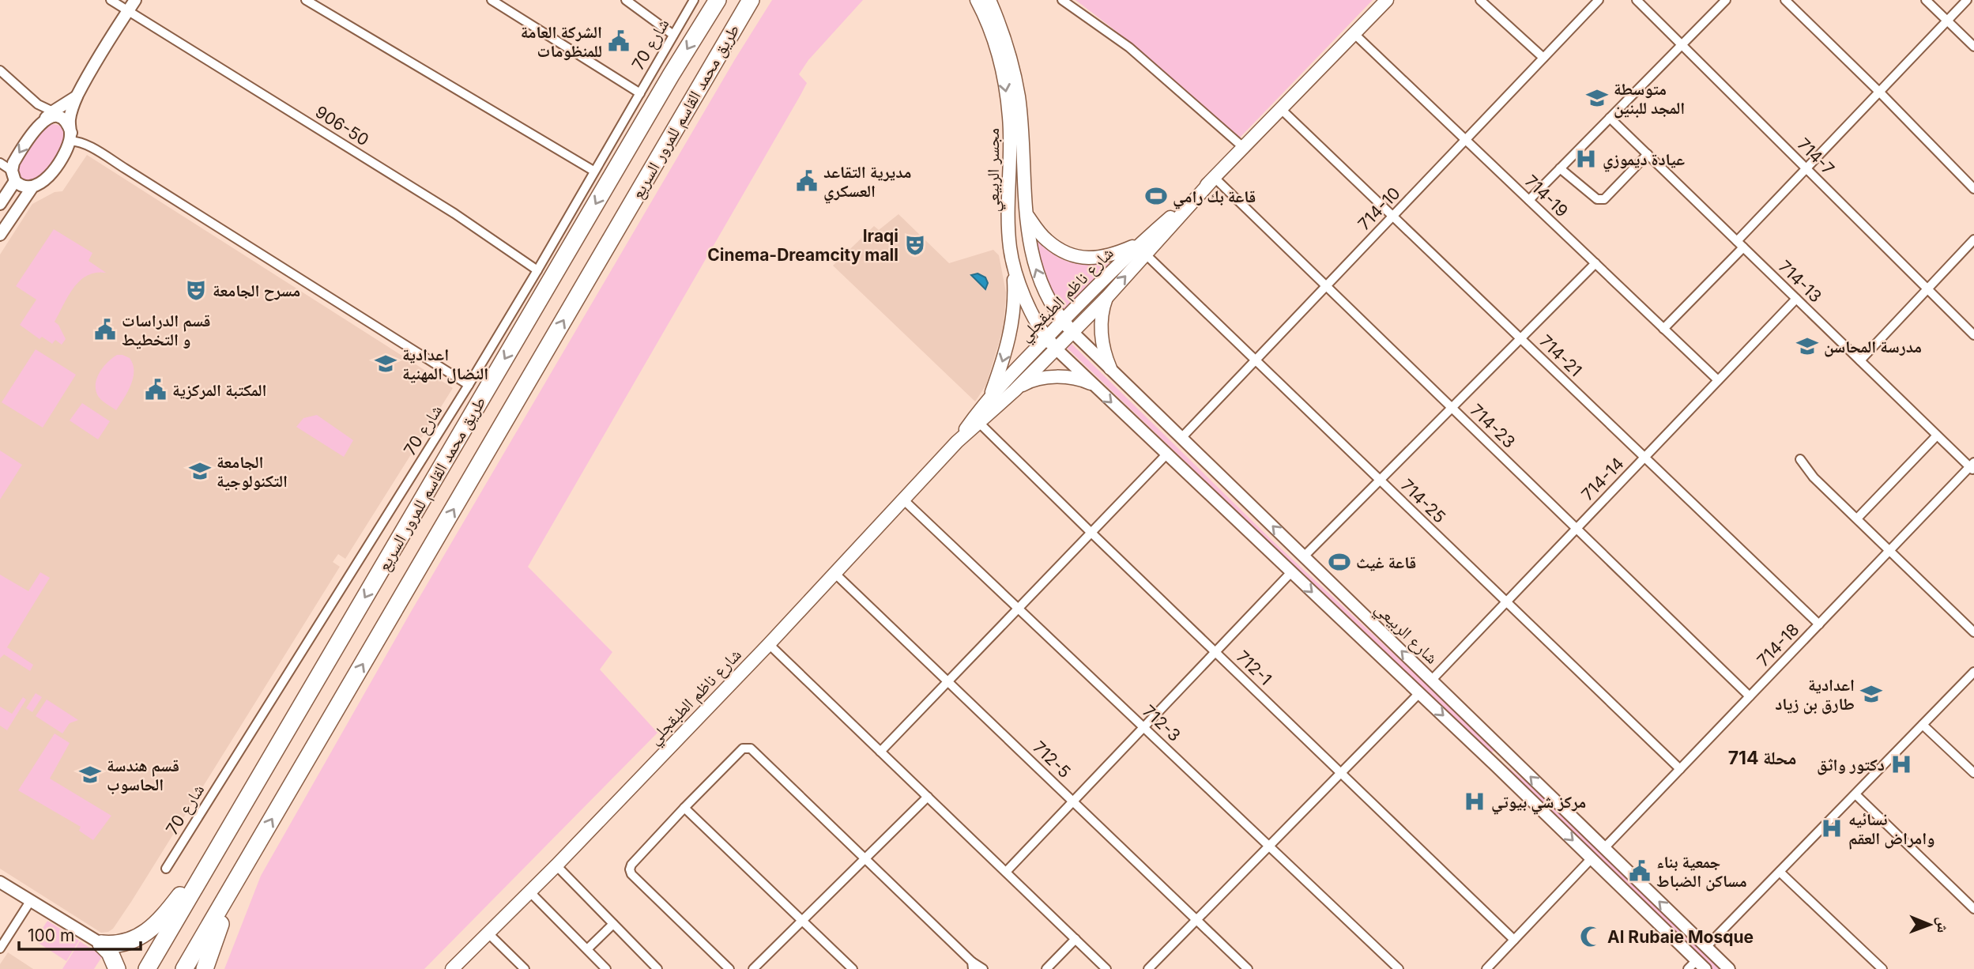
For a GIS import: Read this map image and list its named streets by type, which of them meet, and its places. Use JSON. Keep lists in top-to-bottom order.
{
  "streets": {
    "highway": ["طريق محمد القاسم للمرور السريع"],
    "main road": ["مجسر الربيعي", "شارع ناظم الطبقجلي", "شارع الربيعي"],
    "street": [
      "شارع 70",
      "906-50",
      "714-7",
      "714-19",
      "714-10",
      "714-13",
      "714-21",
      "714-23",
      "714-14",
      "714-25",
      "714-18",
      "712-1",
      "712-3",
      "712-5"
    ]
  },
  "crossings": [
    ["شارع 70", "906-50"],
    ["مجسر الربيعي", "شارع ناظم الطبقجلي"],
    ["مجسر الربيعي", "شارع الربيعي"],
    ["714-19", "714-10"],
    ["714-19", "شارع ناظم الطبقجلي"],
    ["714-19", "714-14"],
    ["714-10", "714-21"],
    ["714-10", "714-23"],
    ["714-10", "714-25"],
    ["714-10", "شارع الربيعي"],
    ["714-13", "714-14"],
    ["714-13", "714-18"],
    ["شارع ناظم الطبقجلي", "714-21"],
    ["شارع ناظم الطبقجلي", "714-23"],
    ["شارع ناظم الطبقجلي", "714-25"],
    ["شارع ناظم الطبقجلي", "شارع الربيعي"],
    ["شارع ناظم الطبقجلي", "712-1"],
    ["شارع ناظم الطبقجلي", "712-3"],
    ["شارع ناظم الطبقجلي", "712-5"],
    ["714-21", "714-14"],
    ["714-21", "714-18"],
    ["714-23", "714-14"],
    ["714-23", "714-18"],
    ["714-14", "714-25"],
    ["714-14", "شارع الربيعي"],
    ["714-25", "714-18"],
    ["شارع الربيعي", "714-18"]
  ],
  "districts": ["محلة 714"],
  "places": {
    "public building": [
      "الشركة العامة للمنظومات",
      "مديرية التقاعد العسكري",
      "قسم الدراسات و التخطيط",
      "المكتبة المركزية",
      "جمعية بناء مساكن الضباط"
    ],
    "school or university": [
      "متوسطة المجد للبنين",
      "مدرسة المحاسن",
      "اعدادية النضال المهنية",
      "الجامعة التكنولوجية",
      "اعدادية طارق بن زياد",
      "قسم هندسة الحاسوب"
    ],
    "hospital": [
      "عيادة ديموزي",
      "دكتور واثق",
      "مركز شي بيوتي",
      "نسائيه وامراض العقم"
    ],
    "sports": ["قاعة بك رامي", "قاعة غيث"],
    "theatre": ["Iraqi Cinema-Dreamcity mall", "مسرح الجامعة"],
    "mosque": ["Al Rubaie Mosque"]
  },
  "scale_bar": "100 m",
  "north": "right"
}
